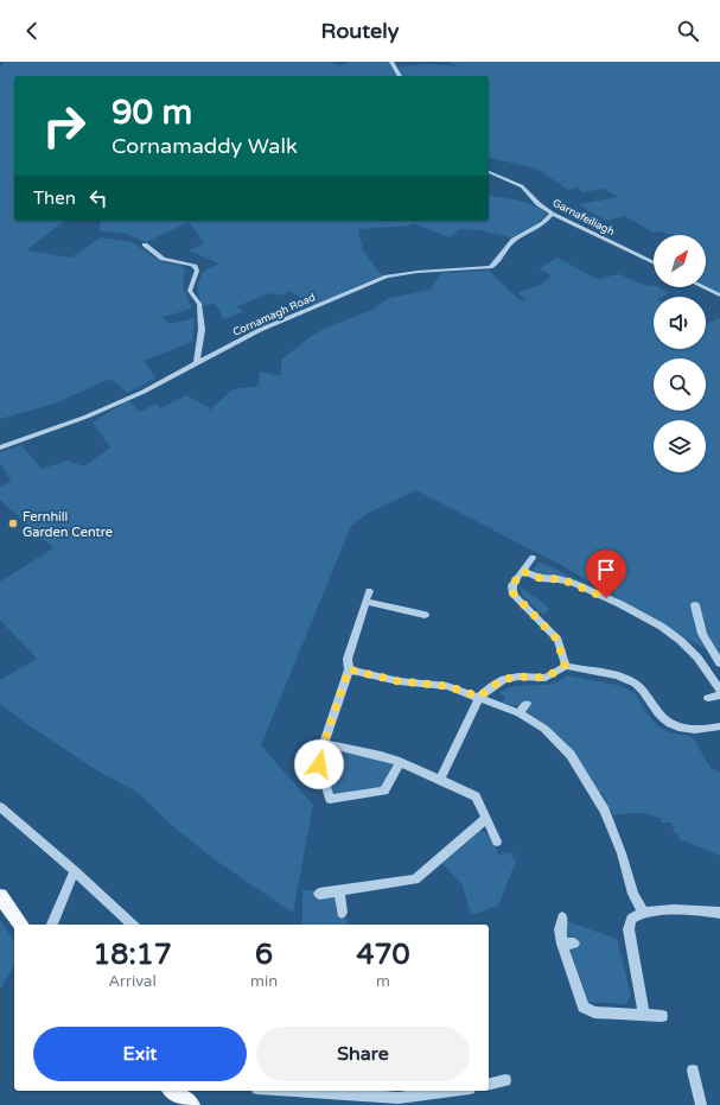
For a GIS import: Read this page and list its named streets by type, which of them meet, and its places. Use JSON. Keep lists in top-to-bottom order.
{
  "streets": {
    "street": ["Garnafeiliagh", "Cornamagh Road"]
  },
  "crossings": [
    ["Garnafeiliagh", "Cornamagh Road"]
  ],
  "places": ["Fernhill Garden Centre"],
  "north": "top right",
  "page": {
    "header": "Routely",
    "turn": ["90 m", "Cornamaddy Walk"],
    "then": "Then",
    "eta": [
      "18:17",
      "Arrival",
      "6",
      "min",
      "470",
      "m"
    ],
    "buttons": ["Exit", "Share"]
  }
}
